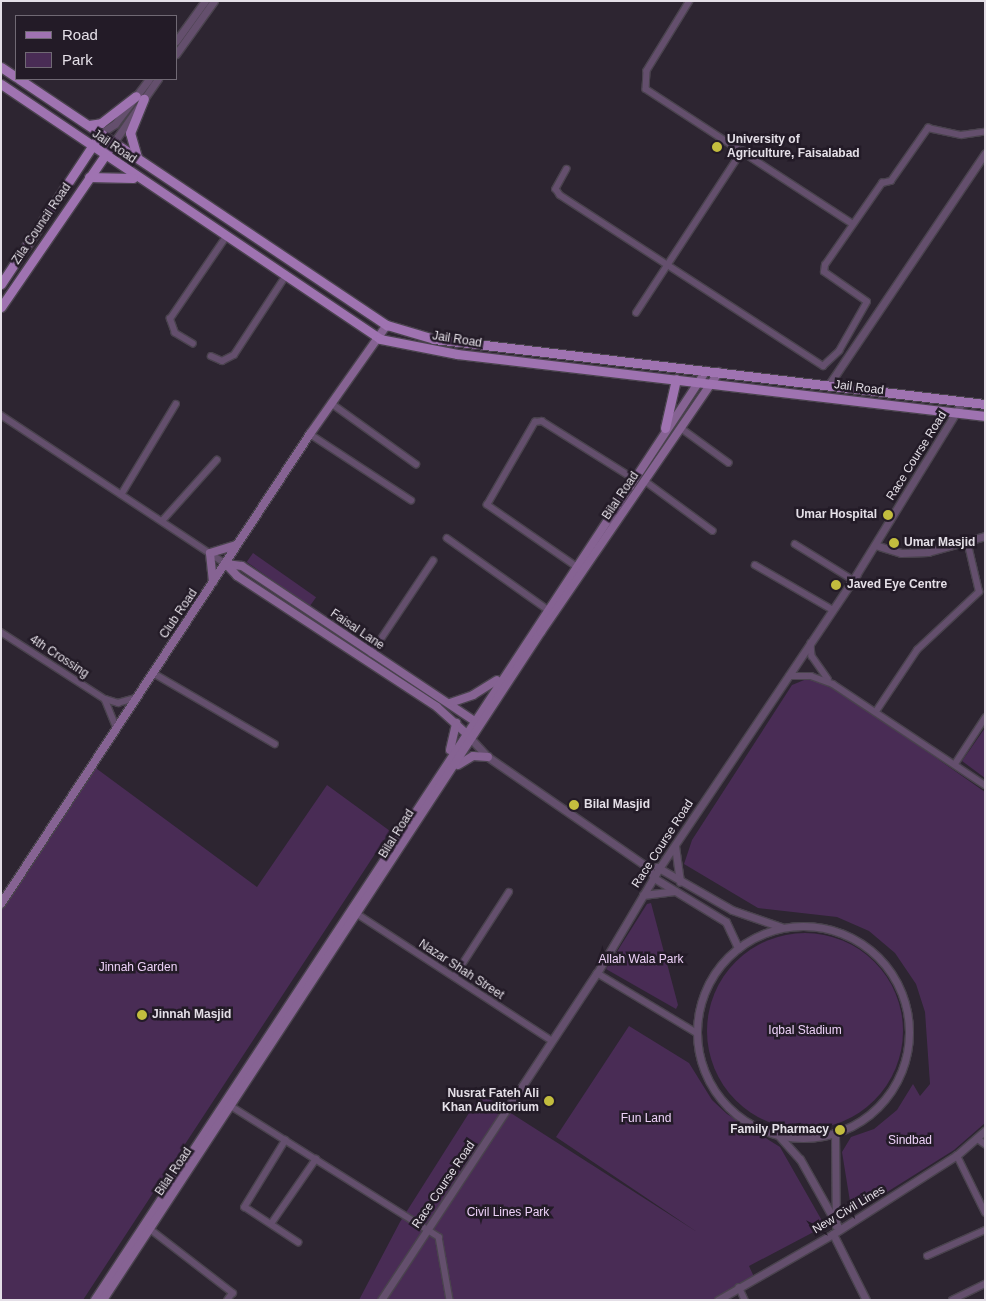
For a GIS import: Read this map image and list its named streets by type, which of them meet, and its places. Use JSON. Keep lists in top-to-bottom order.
{
  "streets": {
    "main road": [
      "Jail Road",
      "Zila Council Road",
      "Bilal Road",
      "Club Road",
      "Faisal Lane"
    ],
    "street": [
      "Race Course Road",
      "4th Crossing",
      "Nazar Shah Street",
      "New Civil Lines"
    ]
  },
  "crossings": [
    ["Jail Road", "Zila Council Road"],
    ["Jail Road", "Race Course Road"],
    ["Jail Road", "Bilal Road"],
    ["Jail Road", "Club Road"],
    ["Race Course Road", "Nazar Shah Street"],
    ["Bilal Road", "Faisal Lane"],
    ["Bilal Road", "Nazar Shah Street"],
    ["Club Road", "Faisal Lane"]
  ],
  "parks": [
    "Allah Wala Park",
    "Jinnah Garden",
    "Iqbal Stadium",
    "Fun Land",
    "Sindbad",
    "Civil Lines Park"
  ],
  "places": [
    "University of Agriculture, Faisalabad",
    "Umar Hospital",
    "Umar Masjid",
    "Javed Eye Centre",
    "Bilal Masjid",
    "Jinnah Masjid",
    "Nusrat Fateh Ali Khan Auditorium",
    "Family Pharmacy"
  ],
  "legend": ["Road", "Park"]
}
